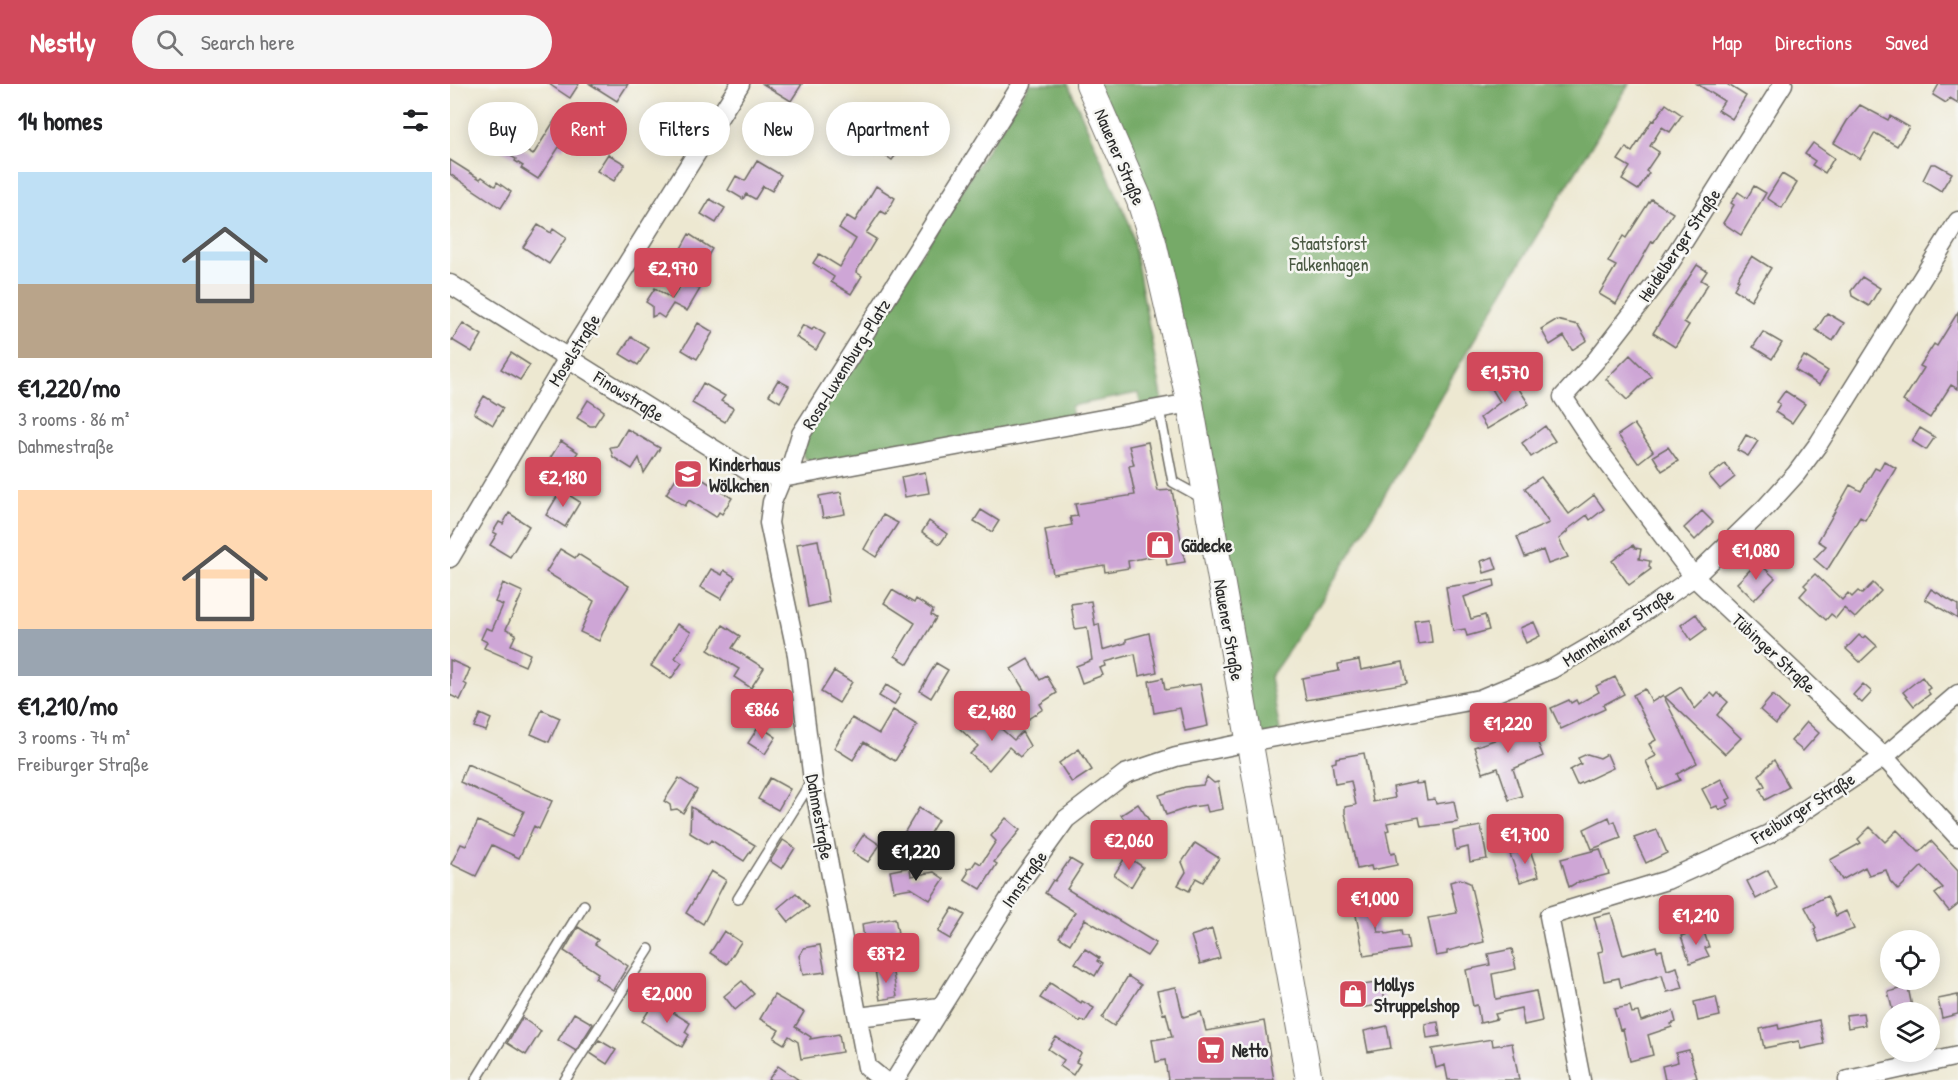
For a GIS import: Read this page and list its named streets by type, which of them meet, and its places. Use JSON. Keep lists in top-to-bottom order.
{
  "streets": {
    "main road": ["Nauener Straße"],
    "street": [
      "Heidelberger Straße",
      "Moselstraße",
      "Rosa-Luxemburg-Platz",
      "Finowstraße",
      "Mannheimer Straße",
      "Tübinger Straße",
      "Freiburger Straße",
      "Dahmestraße",
      "Innstraße"
    ]
  },
  "crossings": [
    ["Nauener Straße", "Mannheimer Straße"],
    ["Nauener Straße", "Innstraße"],
    ["Heidelberger Straße", "Tübinger Straße"],
    ["Moselstraße", "Finowstraße"],
    ["Rosa-Luxemburg-Platz", "Finowstraße"],
    ["Rosa-Luxemburg-Platz", "Dahmestraße"],
    ["Finowstraße", "Dahmestraße"],
    ["Mannheimer Straße", "Tübinger Straße"],
    ["Mannheimer Straße", "Innstraße"],
    ["Tübinger Straße", "Freiburger Straße"]
  ],
  "parks": ["Staatsforst Falkenhagen"],
  "places": {
    "school or university": ["Kinderhaus Wölkchen"],
    "shop": ["Gädecke", "Mollys Struppelshop"],
    "supermarket": ["Netto"]
  },
  "page": {
    "header": "Nestly",
    "search": "Search here",
    "nav": ["Map", "Directions", "Saved"],
    "heading": "14 homes",
    "chip": [
      "Buy",
      "Rent",
      "Filters",
      "New",
      "Apartment"
    ],
    "list": [
      {
        "name": "€1,220/mo",
        "note": "3 rooms · 86 m² · Dahmestraße"
      },
      {
        "name": "€1,210/mo",
        "note": "3 rooms · 74 m² · Freiburger Straße"
      }
    ],
    "price": [
      "€2,970",
      "€1,570",
      "€2,180",
      "€1,080",
      "€866",
      "€2,480",
      "€1,220",
      "€1,700",
      "€2,060",
      "€1,220",
      "€1,000",
      "€1,210",
      "€872",
      "€2,000"
    ]
  }
}
